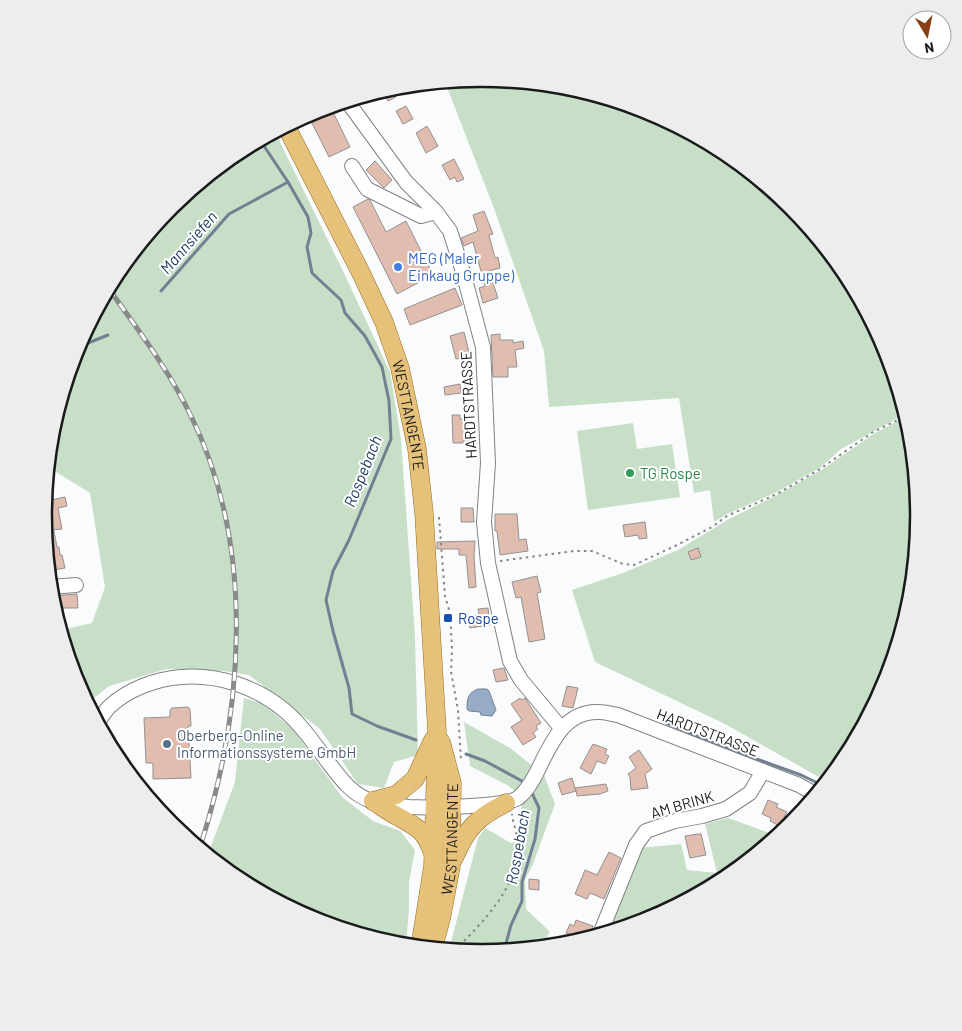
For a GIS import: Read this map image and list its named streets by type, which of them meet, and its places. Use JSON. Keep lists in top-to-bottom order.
{
  "streets": {
    "main road": ["WESTTANGENTE"],
    "street": ["HARDTSTRASSE", "AM BRINK"]
  },
  "crossings": [
    ["HARDTSTRASSE", "AM BRINK"]
  ],
  "water": ["Mannsiefen", "Rospebach"],
  "places": {
    "other": ["MEG (Maler Einkaug Gruppe)", "TG Rospe", "Oberberg-Online Informationssysteme GmbH"],
    "transit": ["Rospe"]
  },
  "north": "bottom"
}
